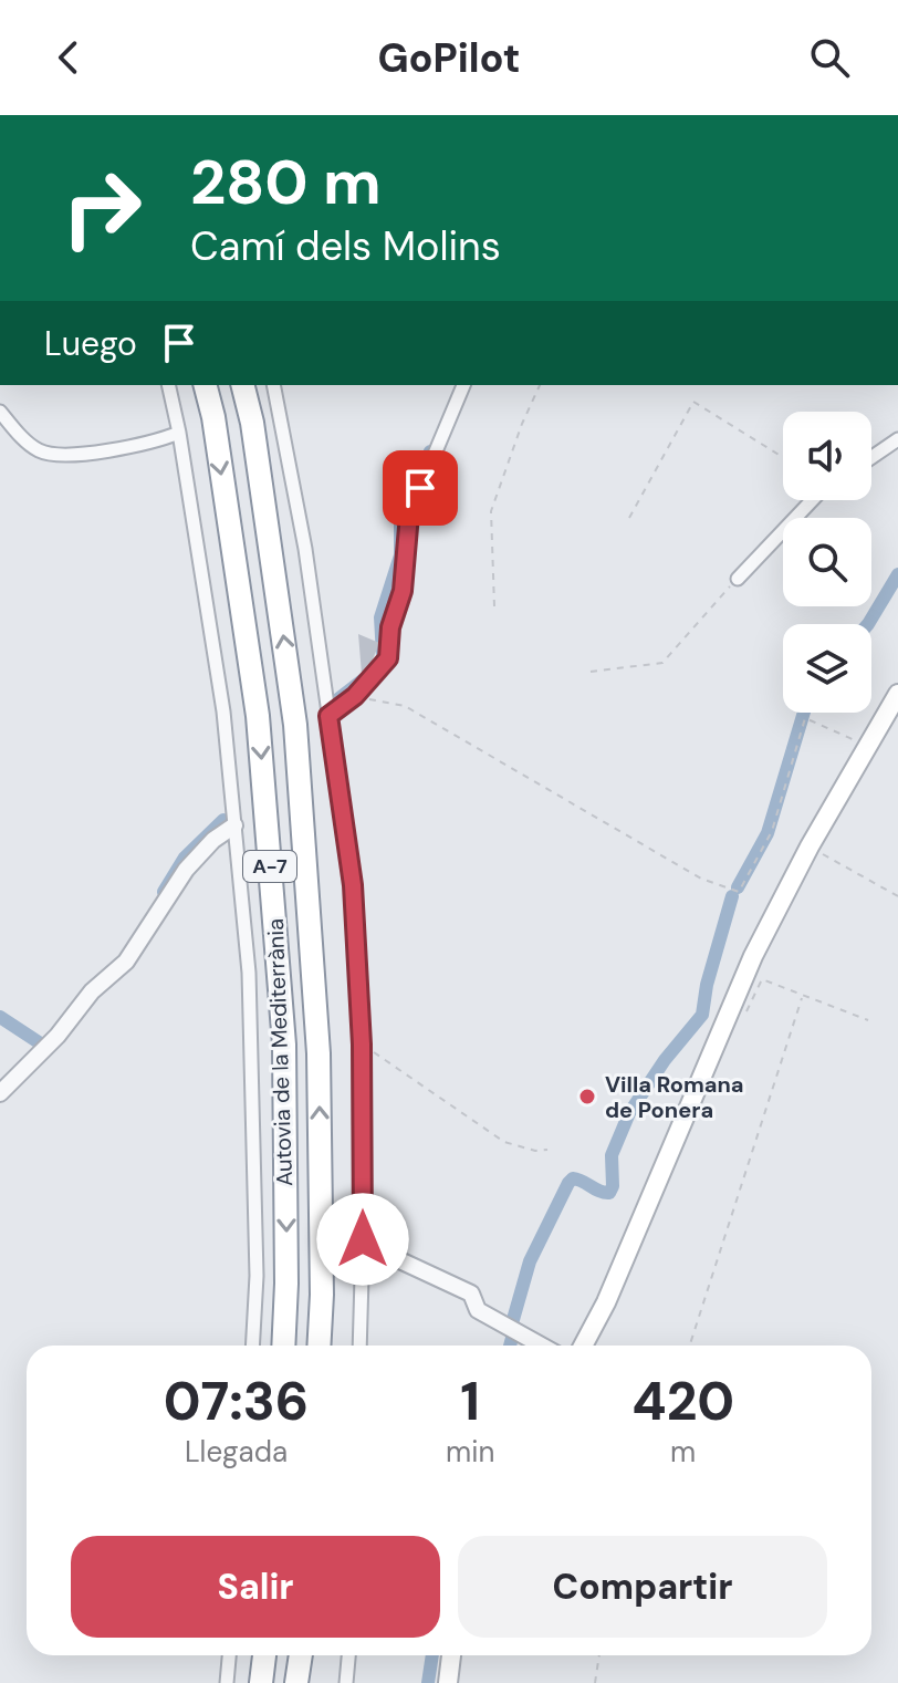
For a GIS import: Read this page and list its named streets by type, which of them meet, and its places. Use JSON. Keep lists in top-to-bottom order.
{
  "streets": {
    "highway": ["A-7", "Autovia de la Mediterrània"]
  },
  "places": ["Villa Romana de Ponera"],
  "page": {
    "header": "GoPilot",
    "turn": ["280 m", "Camí dels Molins"],
    "then": "Luego",
    "eta": [
      "07:36",
      "Llegada",
      "1",
      "min",
      "420",
      "m"
    ],
    "buttons": ["Salir", "Compartir"]
  }
}
